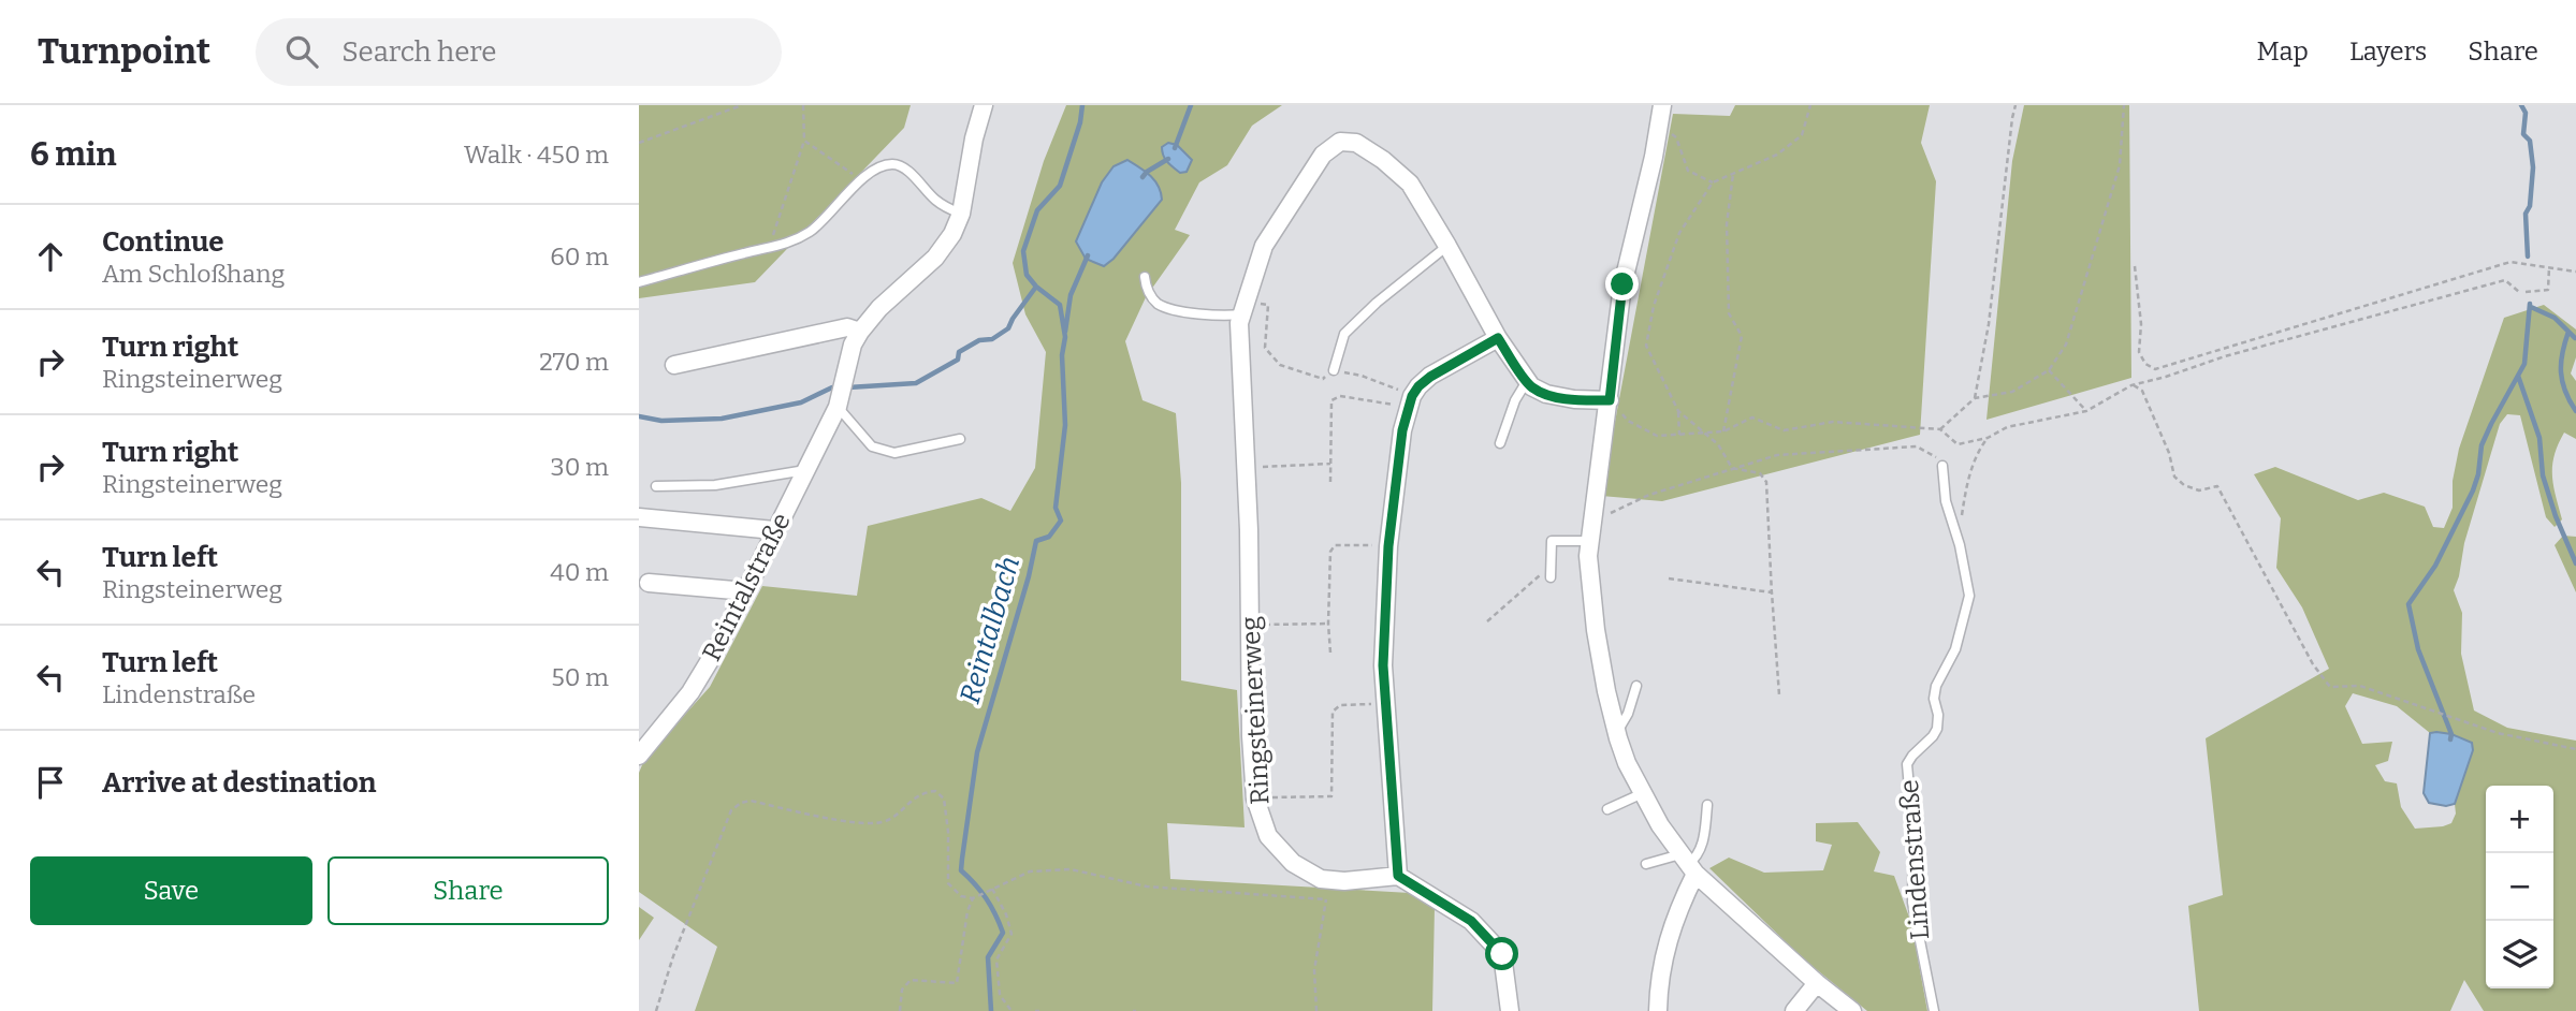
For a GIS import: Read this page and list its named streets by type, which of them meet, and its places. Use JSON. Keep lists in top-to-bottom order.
{
  "streets": {
    "street": ["Reintalstraße", "Ringsteinerweg"],
    "lane": ["Lindenstraße"]
  },
  "water": ["Reintalbach"],
  "page": {
    "header": "Turnpoint",
    "search": "Search here",
    "nav": ["Map", "Layers", "Share"],
    "heading": ["6 min", "Walk · 450 m"],
    "list": [
      ["Continue", "Am Schloßhang", "60 m"],
      ["Turn right", "Ringsteinerweg", "270 m"],
      ["Turn right", "Ringsteinerweg", "30 m"],
      ["Turn left", "Ringsteinerweg", "40 m"],
      ["Turn left", "Lindenstraße", "50 m"],
      "Arrive at destination"
    ],
    "map_buttons": ["+", "−"],
    "buttons": ["Save", "Share"]
  }
}
